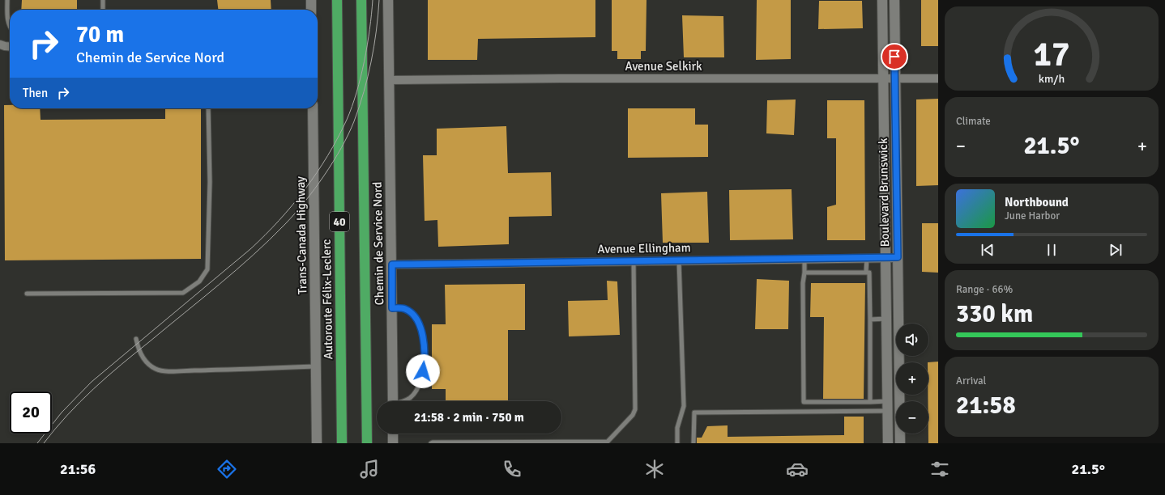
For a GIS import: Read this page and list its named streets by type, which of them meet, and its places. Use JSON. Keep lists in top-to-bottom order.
{
  "streets": {
    "highway": ["40", "Autoroute Félix-Leclerc"],
    "street": [
      "Avenue Selkirk",
      "Boulevard Brunswick",
      "Trans-Canada Highway",
      "Chemin de Service Nord",
      "Avenue Ellingham"
    ]
  },
  "crossings": [
    ["Avenue Selkirk", "Boulevard Brunswick"],
    ["Avenue Selkirk", "Chemin de Service Nord"],
    ["Boulevard Brunswick", "Avenue Ellingham"],
    ["Chemin de Service Nord", "Avenue Ellingham"]
  ],
  "page": {
    "turn": ["70 m", "Chemin de Service Nord"],
    "then": "Then",
    "tile": [
      "Climate",
      ["Range · 66%", "330 km"],
      ["Arrival", "21:58"]
    ],
    "heat": ["−", "21.5°", "+"],
    "song": ["Northbound", "June Harbor"],
    "map_buttons": ["+", "−"],
    "limit": "20",
    "trip": "21:58 · 2 min · 750 m",
    "tabs": ["21:56", "21.5°"],
    "gauge": ["17", "km/h"]
  }
}
